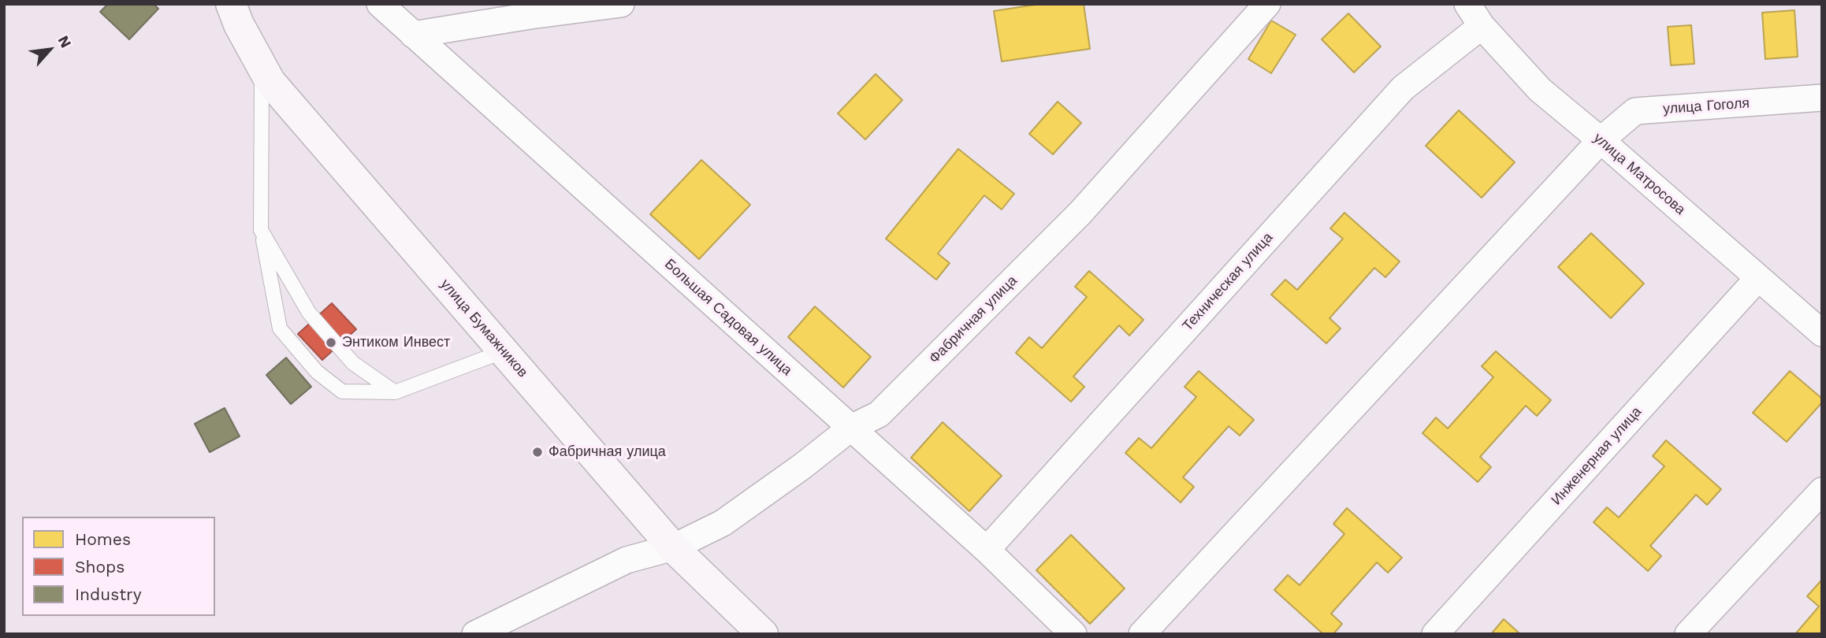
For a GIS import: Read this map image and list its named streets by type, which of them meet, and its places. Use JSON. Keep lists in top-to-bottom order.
{
  "streets": {
    "main road": ["улица Бумажников"],
    "street": [
      "улица Гоголя",
      "улица Матросова",
      "Техническая улица",
      "Большая Садовая улица",
      "Фабричная улица",
      "Инженерная улица"
    ]
  },
  "crossings": [
    ["улица Гоголя", "улица Матросова"],
    ["улица Матросова", "Техническая улица"],
    ["улица Матросова", "Инженерная улица"],
    ["Техническая улица", "Большая Садовая улица"],
    ["Большая Садовая улица", "Фабричная улица"],
    ["Фабричная улица", "улица Бумажников"]
  ],
  "places": ["Энтиком Инвест", "Фабричная улица"],
  "legend": ["Homes", "Shops", "Industry"],
  "north": "top right"
}
